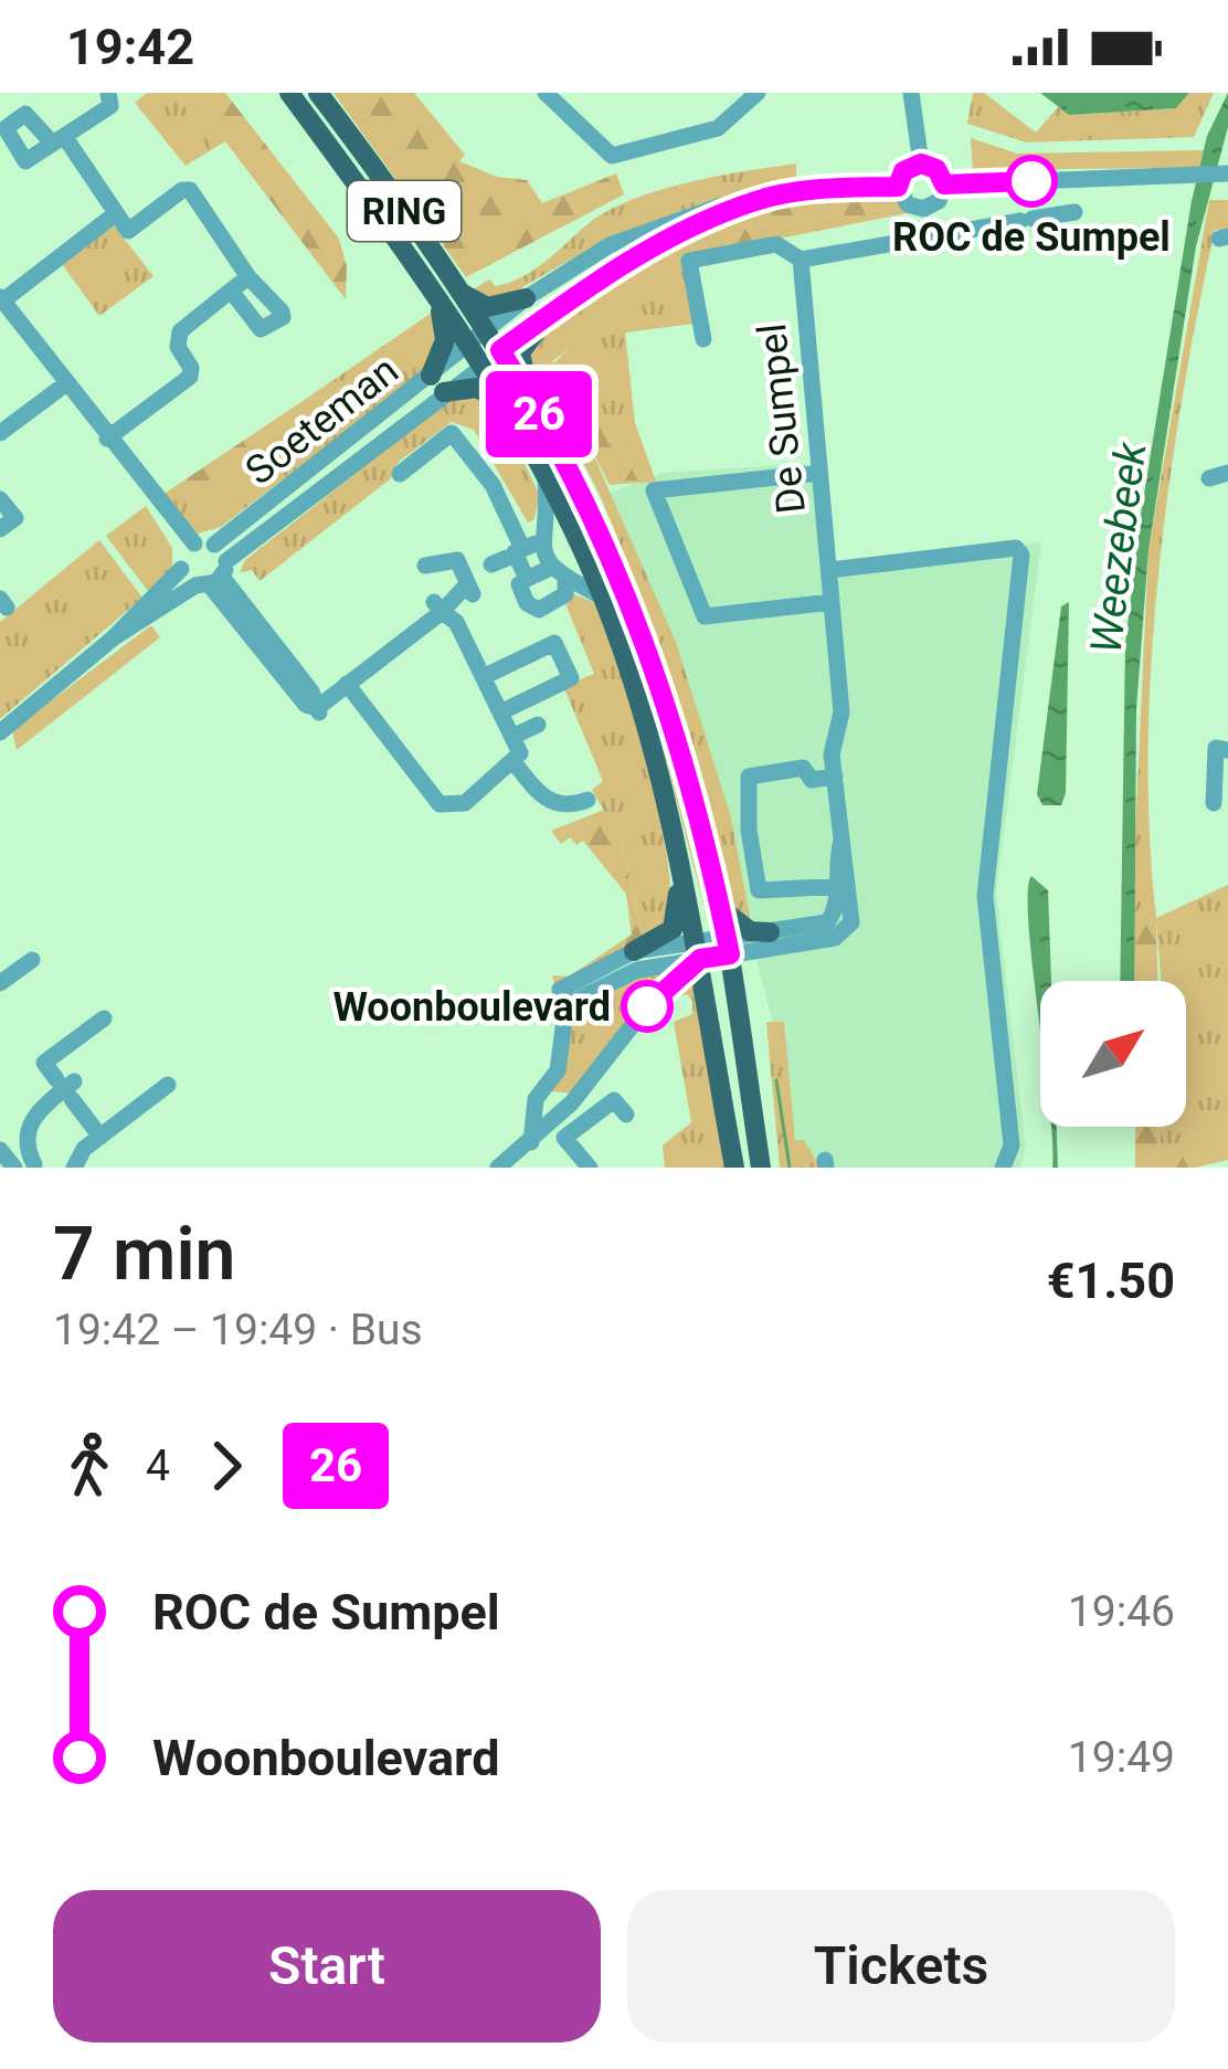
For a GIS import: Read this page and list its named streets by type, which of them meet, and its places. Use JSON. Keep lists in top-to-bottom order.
{
  "streets": {
    "main road": ["RING"],
    "street": ["De Sumpel", "Soeteman"]
  },
  "crossings": [
    ["RING", "Soeteman"]
  ],
  "water": ["Weezebeek"],
  "places": ["ROC de Sumpel", "Woonboulevard"],
  "lines": ["bus line 26"],
  "north": "top right",
  "page": {
    "status": "19:42",
    "on_map": "26",
    "heading": ["7 min", "19:42 – 19:49 · Bus", "€1.50"],
    "legs": ["4", "26"],
    "list": [
      {
        "name": "ROC de Sumpel",
        "value": "19:46"
      },
      {
        "name": "Woonboulevard",
        "value": "19:49"
      }
    ],
    "buttons": ["Start", "Tickets"]
  }
}
